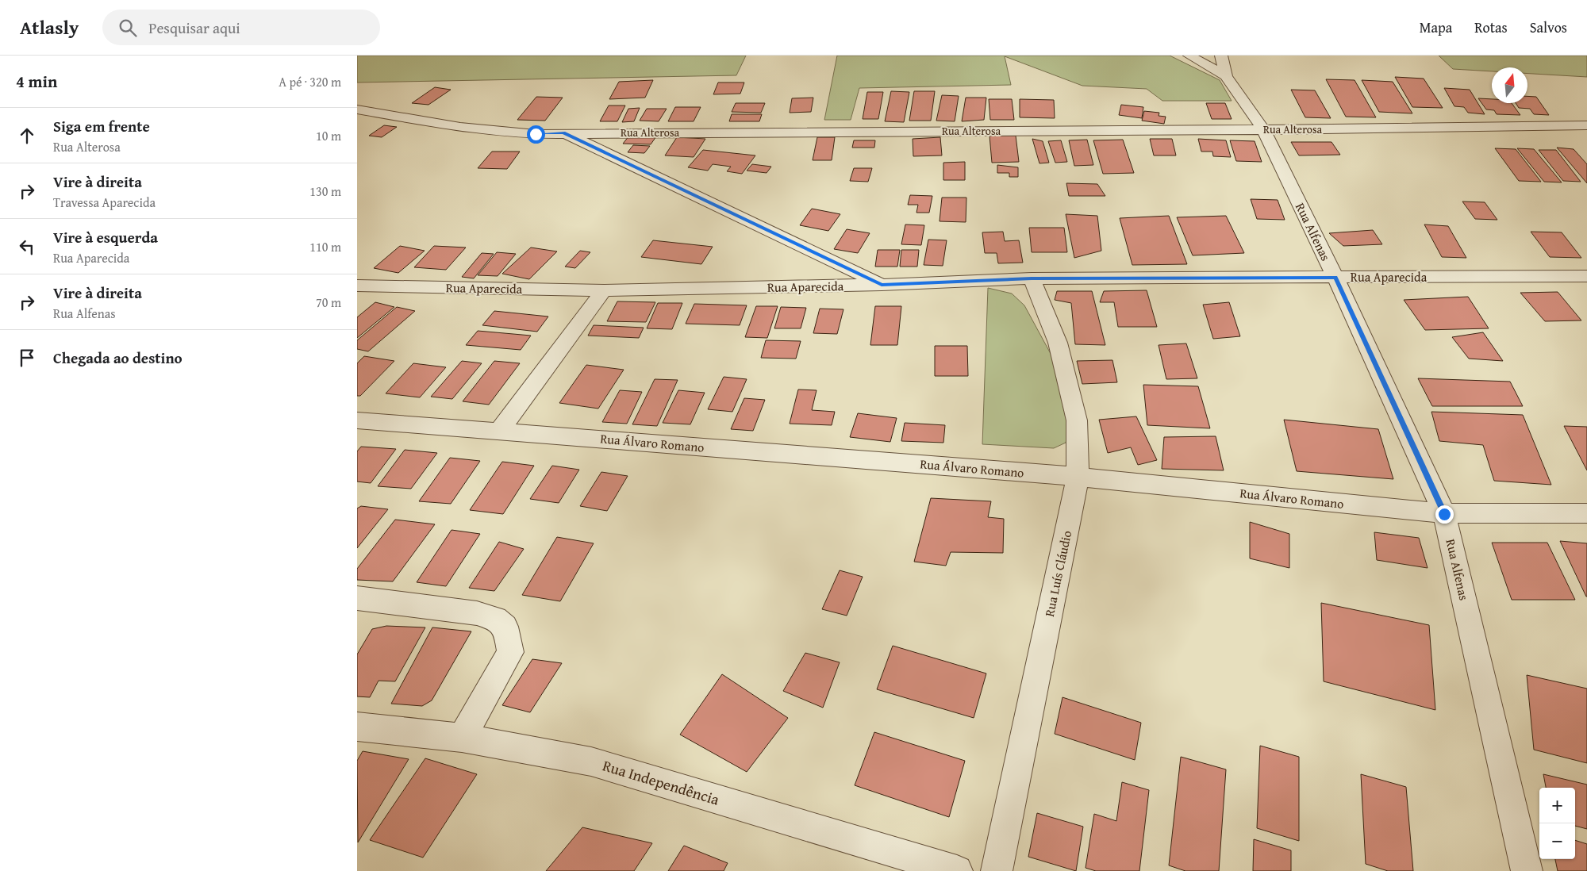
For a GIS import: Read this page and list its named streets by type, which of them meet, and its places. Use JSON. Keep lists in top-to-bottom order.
{
  "streets": {
    "street": [
      "Rua Alterosa",
      "Rua Alfenas",
      "Rua Aparecida",
      "Rua Álvaro Romano",
      "Rua Luís Cláudio",
      "Rua Independência"
    ]
  },
  "crossings": [
    ["Rua Alterosa", "Rua Alfenas"],
    ["Rua Alfenas", "Rua Aparecida"],
    ["Rua Alfenas", "Rua Álvaro Romano"],
    ["Rua Aparecida", "Rua Luís Cláudio"],
    ["Rua Álvaro Romano", "Rua Luís Cláudio"]
  ],
  "north": "top",
  "page": {
    "header": "Atlasly",
    "search": "Pesquisar aqui",
    "nav": ["Mapa", "Rotas", "Salvos"],
    "heading": ["4 min", "A pé · 320 m"],
    "list": [
      ["Siga em frente", "Rua Alterosa", "10 m"],
      ["Vire à direita", "Travessa Aparecida", "130 m"],
      ["Vire à esquerda", "Rua Aparecida", "110 m"],
      ["Vire à direita", "Rua Alfenas", "70 m"],
      "Chegada ao destino"
    ],
    "map_buttons": ["+", "−"]
  }
}
